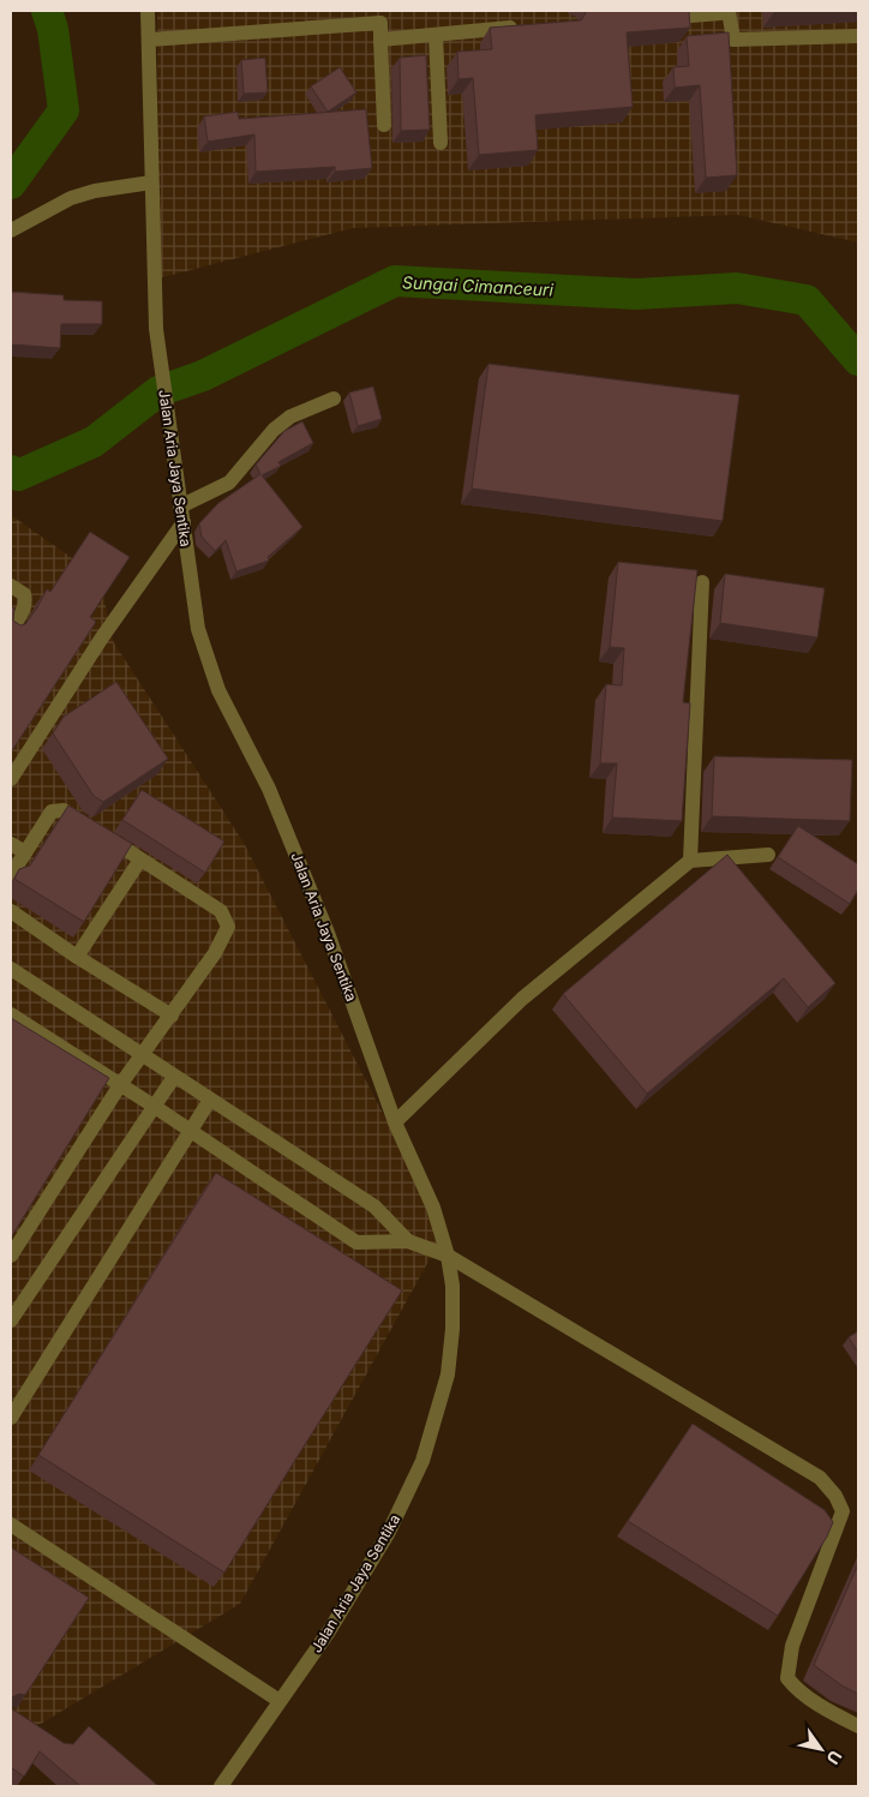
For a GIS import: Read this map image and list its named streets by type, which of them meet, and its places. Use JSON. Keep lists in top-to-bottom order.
{
  "streets": {
    "street": ["Jalan Aria Jaya Sentika"]
  },
  "water": ["Sungai Cimanceuri"],
  "north": "bottom right"
}
